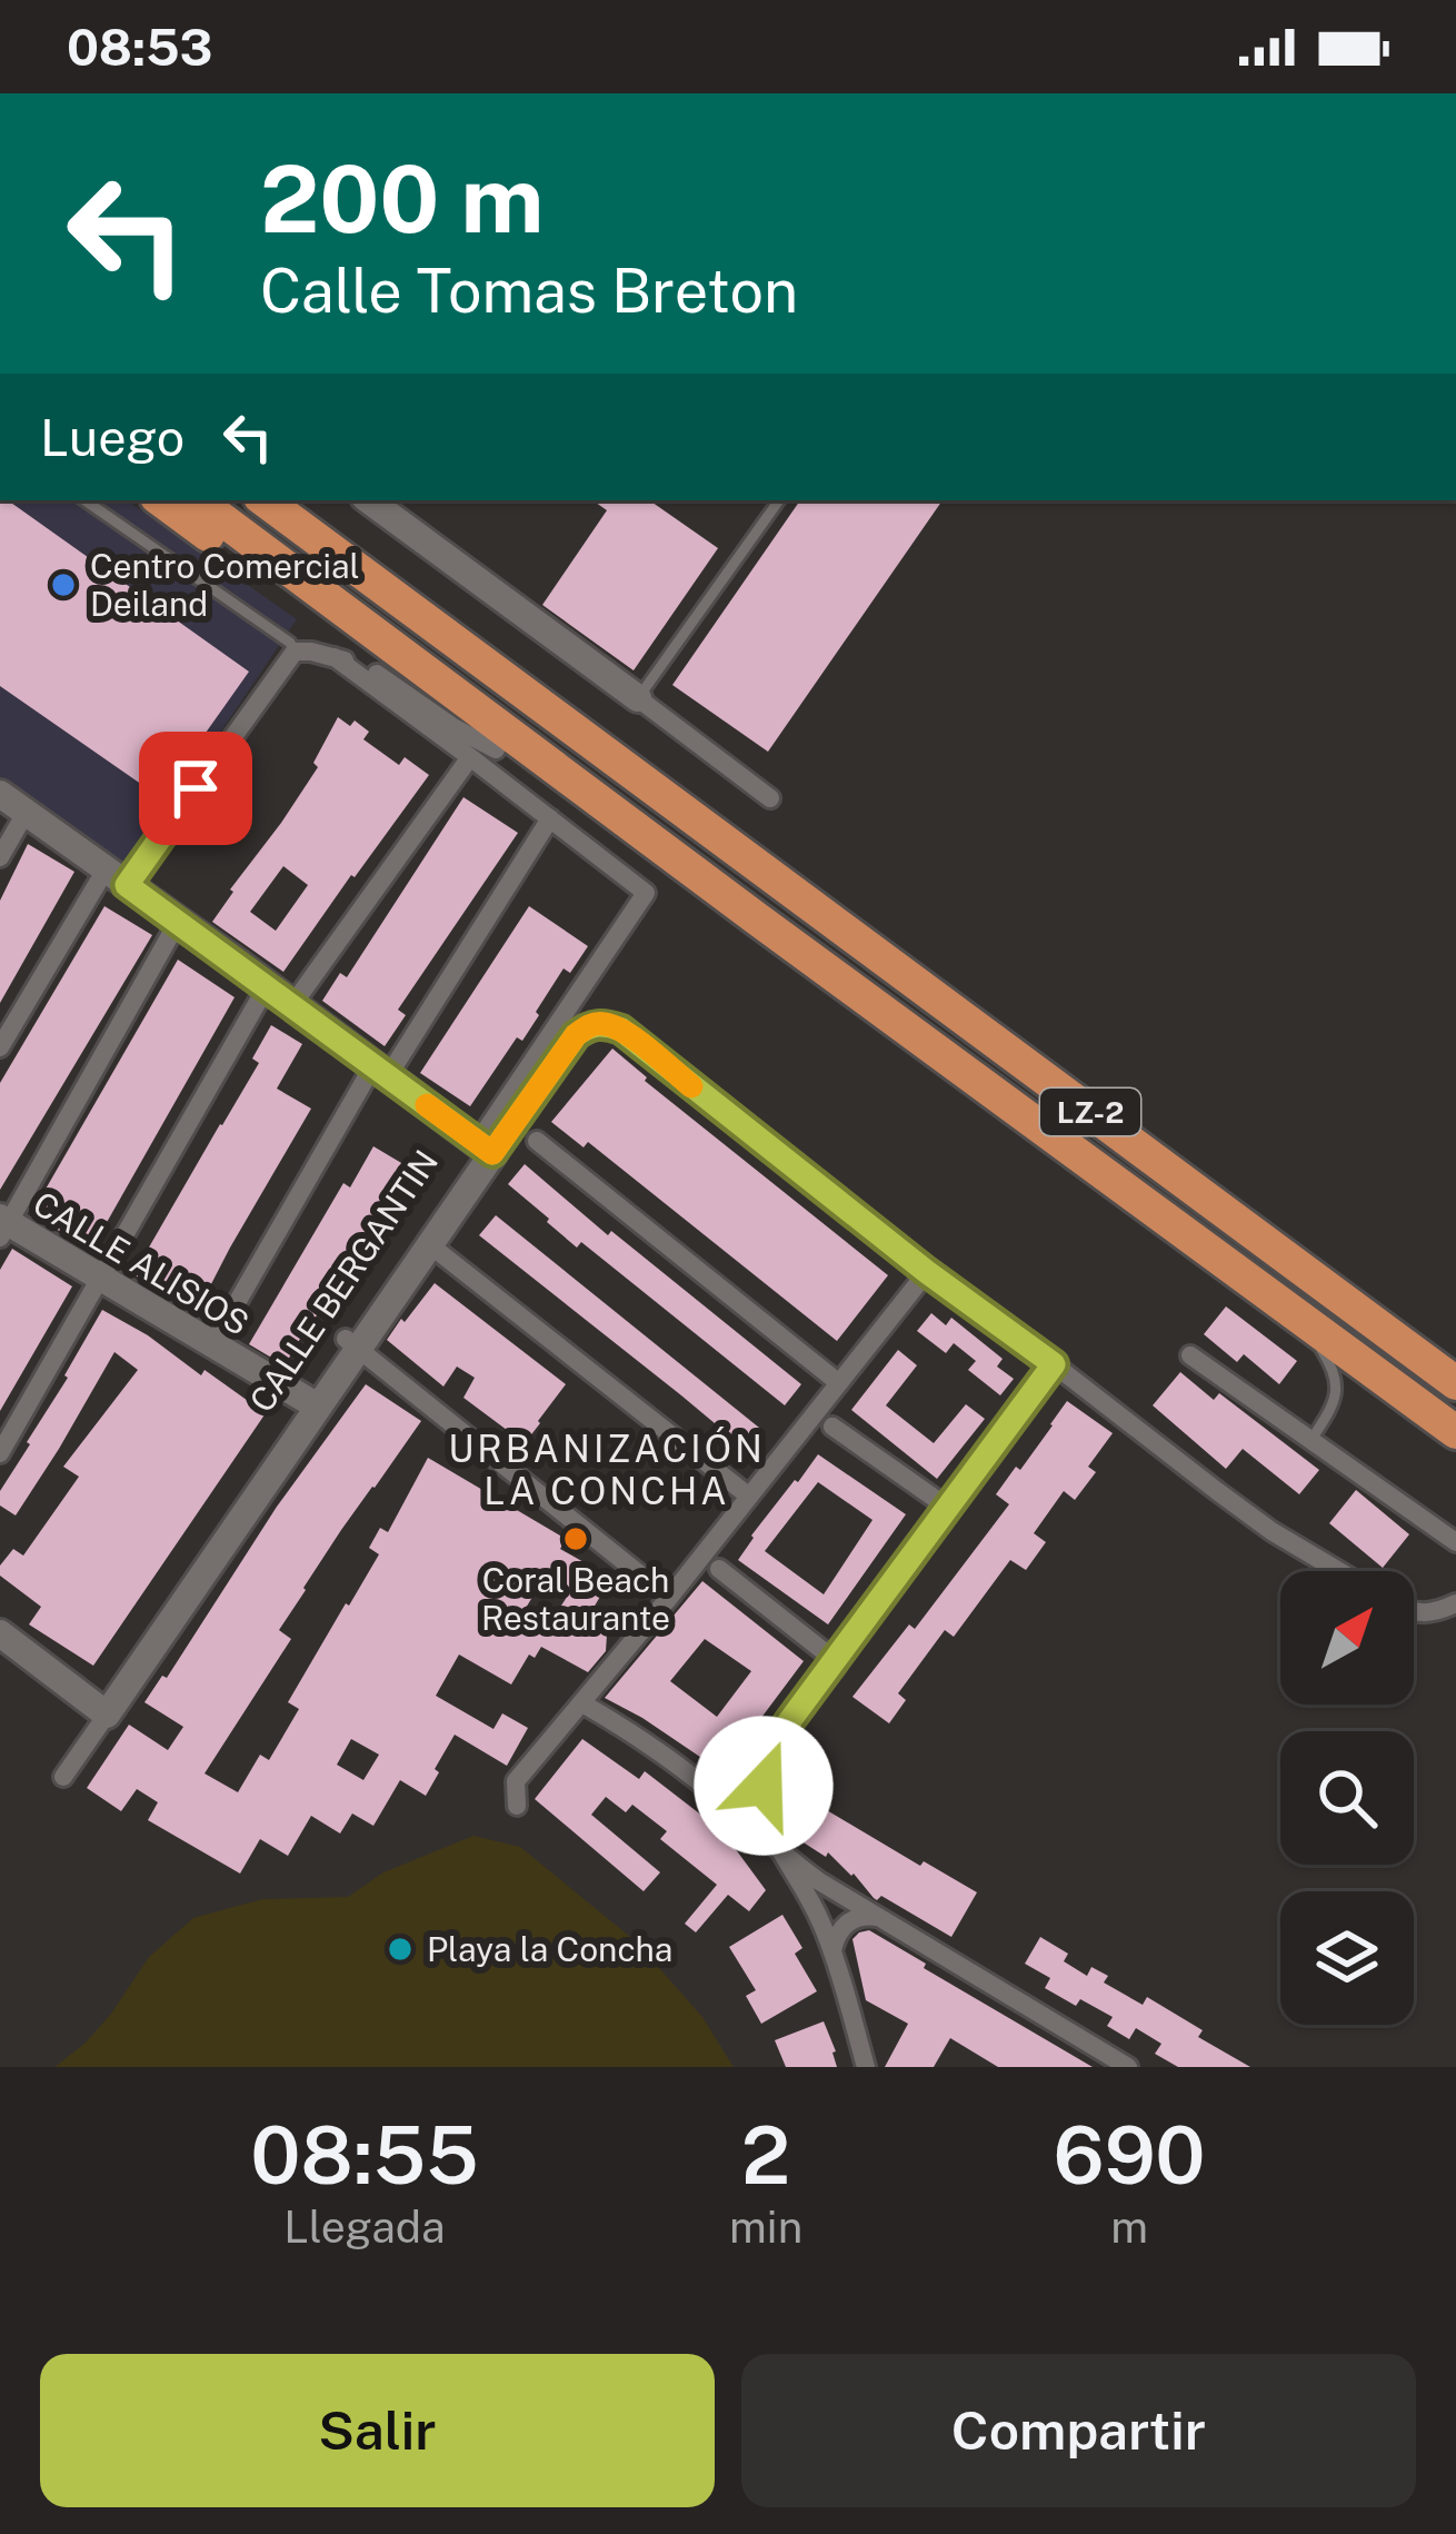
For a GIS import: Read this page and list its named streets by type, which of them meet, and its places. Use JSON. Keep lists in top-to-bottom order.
{
  "streets": {
    "highway": ["LZ-2"],
    "street": ["CALLE ALISIOS", "CALLE BERGANTIN"]
  },
  "crossings": [
    ["CALLE ALISIOS", "CALLE BERGANTIN"]
  ],
  "districts": ["URBANIZACIÓN LA CONCHA"],
  "places": ["Centro Comercial Deiland", "Coral Beach Restaurante", "Playa la Concha"],
  "north": "top right",
  "page": {
    "status": "08:53",
    "turn": ["200 m", "Calle Tomas Breton"],
    "then": "Luego",
    "eta": [
      "08:55",
      "Llegada",
      "2",
      "min",
      "690",
      "m"
    ],
    "buttons": ["Salir", "Compartir"]
  }
}
